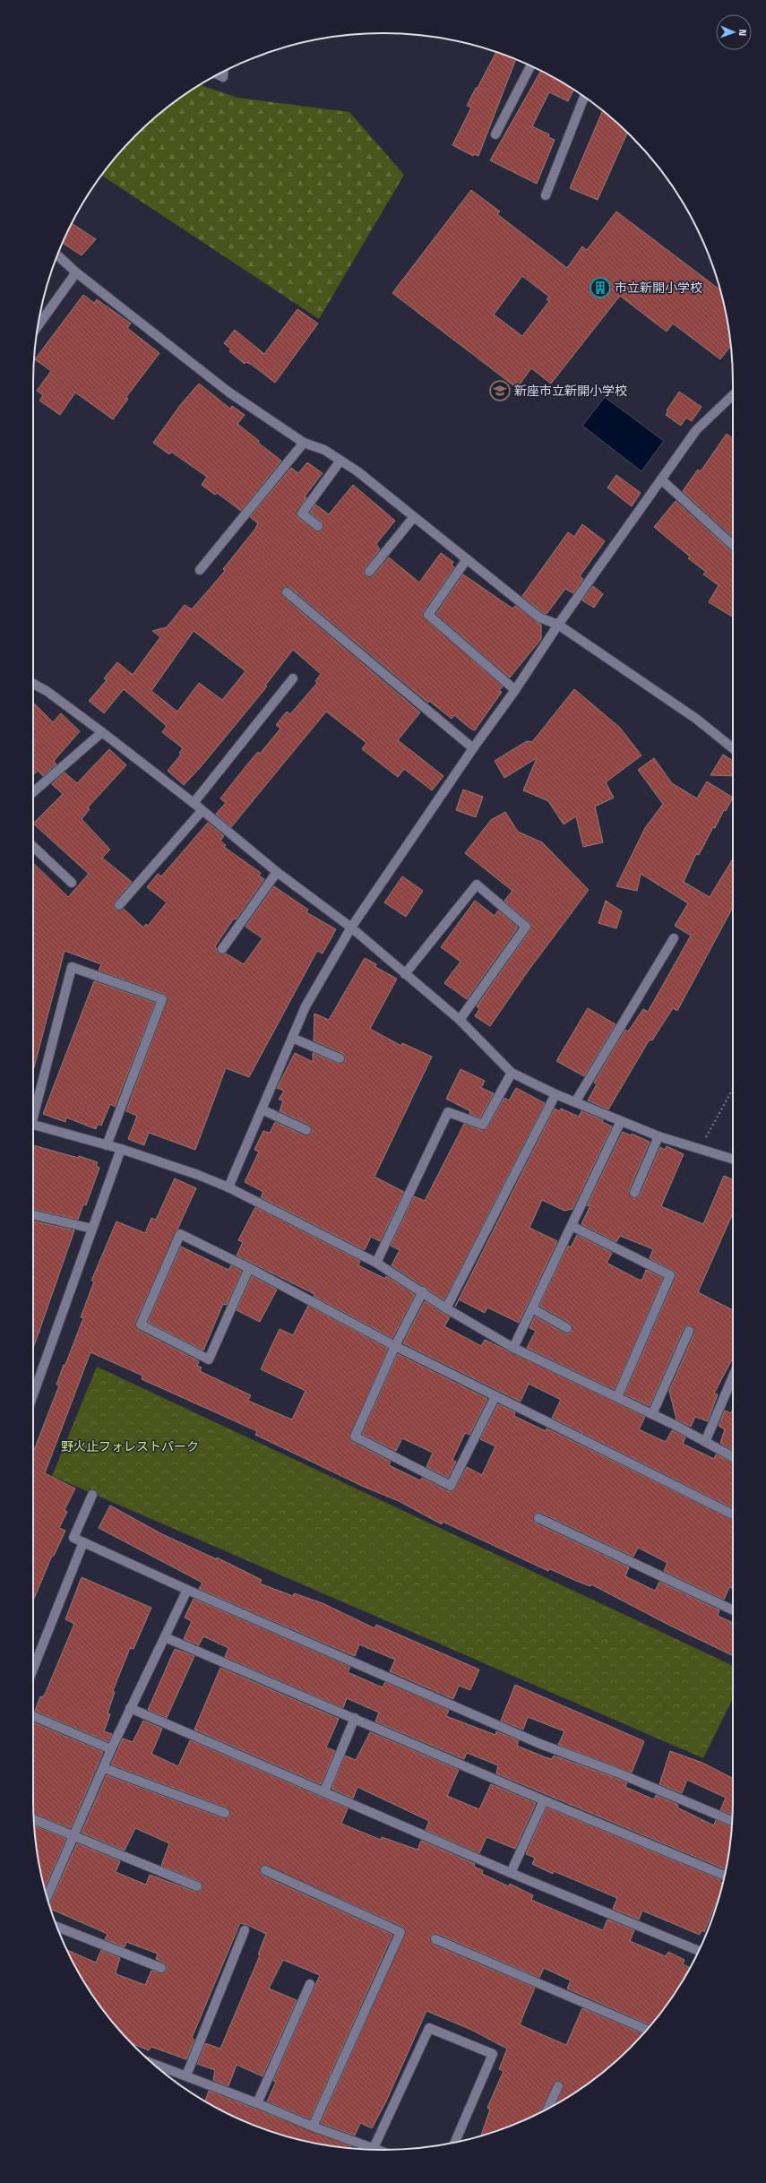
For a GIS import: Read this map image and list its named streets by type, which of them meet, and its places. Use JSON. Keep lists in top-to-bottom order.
{
  "parks": ["野火止フォレストパーク"],
  "places": {
    "building": ["市立新開小学校"],
    "school or university": ["新座市立新開小学校"]
  },
  "north": "right"
}
